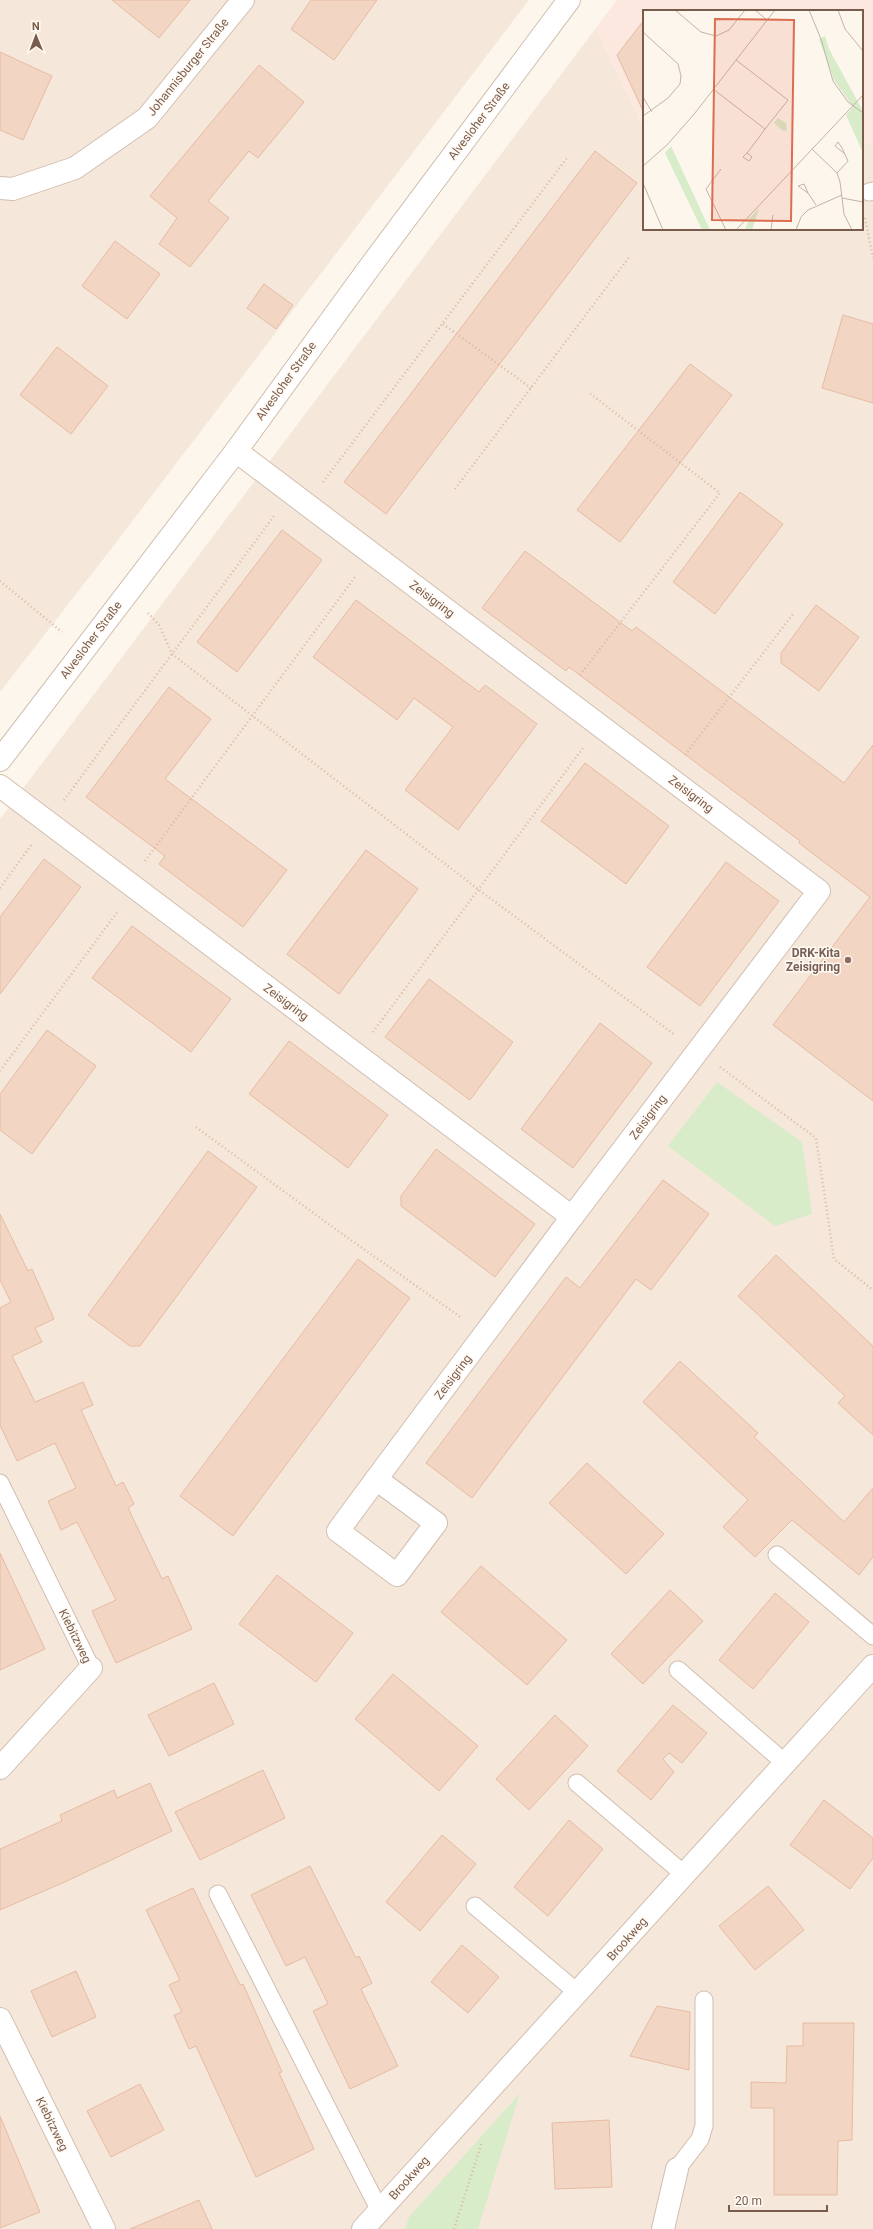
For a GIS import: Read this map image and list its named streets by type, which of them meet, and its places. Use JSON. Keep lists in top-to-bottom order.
{
  "streets": {
    "street": [
      "Johannisburger Straße",
      "Alvesloher Straße",
      "Zeisigring",
      "Kiebitzweg",
      "Brookweg"
    ]
  },
  "crossings": [
    ["Alvesloher Straße", "Zeisigring"]
  ],
  "places": ["DRK-Kita Zeisigring"],
  "scale_bar": "20 m",
  "north": "top"
}
